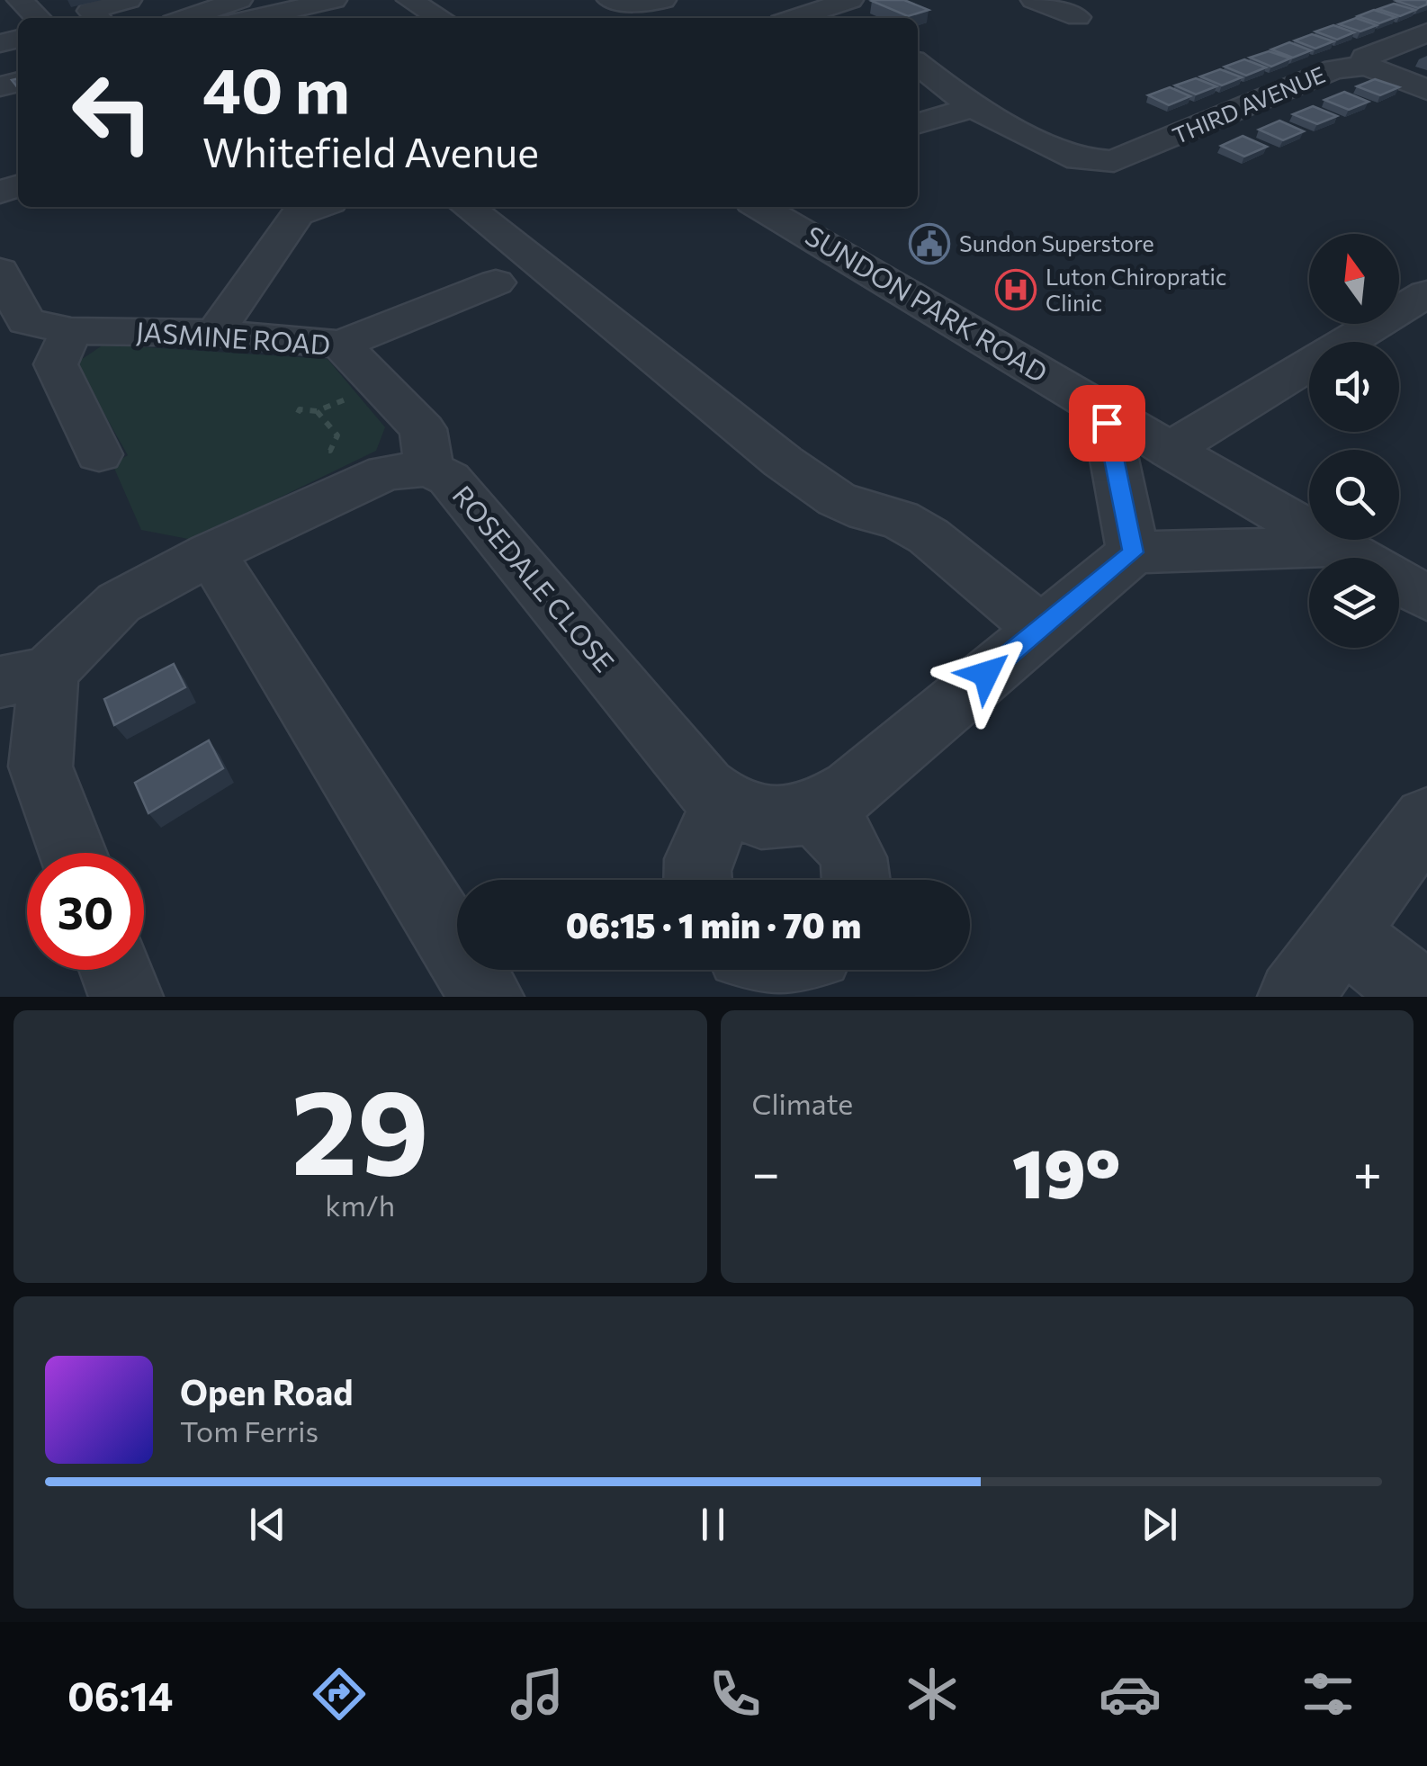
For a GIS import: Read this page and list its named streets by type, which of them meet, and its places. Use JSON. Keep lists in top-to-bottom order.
{
  "streets": {
    "street": [
      "THIRD AVENUE",
      "SUNDON PARK ROAD",
      "JASMINE ROAD",
      "ROSEDALE CLOSE"
    ]
  },
  "crossings": [
    ["JASMINE ROAD", "ROSEDALE CLOSE"]
  ],
  "places": {
    "public building": ["Sundon Superstore"],
    "hospital": ["Luton Chiropratic Clinic"]
  },
  "north": "top",
  "page": {
    "turn": ["40 m", "Whitefield Avenue"],
    "limit": "30",
    "trip": "06:15 · 1 min · 70 m",
    "tile": [
      ["29", "km/h"],
      "Climate"
    ],
    "heat": ["−", "19°", "+"],
    "song": ["Open Road", "Tom Ferris"],
    "tabs": "06:14"
  }
}
